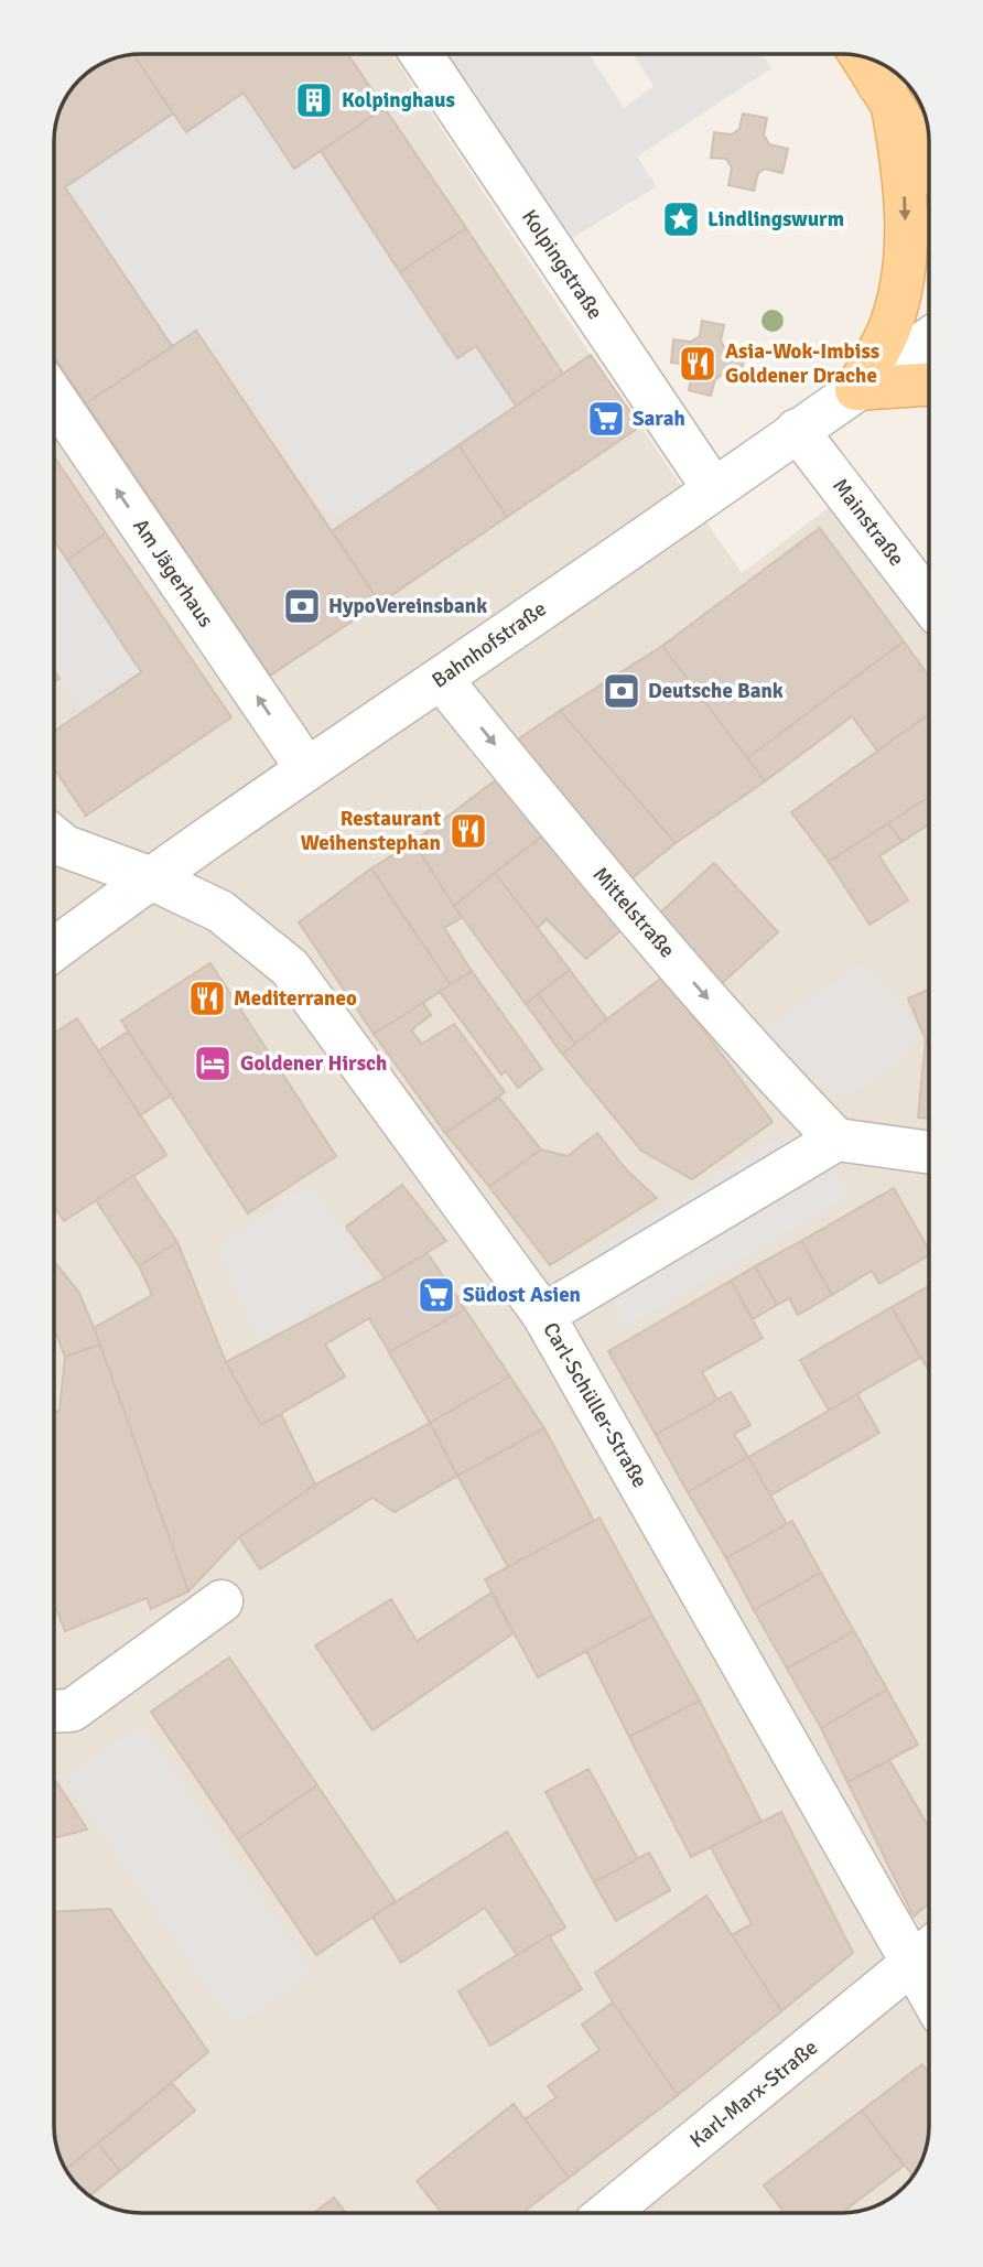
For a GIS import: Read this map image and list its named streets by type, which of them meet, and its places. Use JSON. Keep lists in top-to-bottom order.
{
  "streets": {
    "street": [
      "Kolpingstraße",
      "Mainstraße",
      "Am Jägerhaus",
      "Bahnhofstraße",
      "Mittelstraße",
      "Carl-Schüller-Straße",
      "Karl-Marx-Straße"
    ]
  },
  "crossings": [
    ["Kolpingstraße", "Bahnhofstraße"],
    ["Mainstraße", "Bahnhofstraße"],
    ["Am Jägerhaus", "Bahnhofstraße"],
    ["Bahnhofstraße", "Mittelstraße"],
    ["Bahnhofstraße", "Carl-Schüller-Straße"],
    ["Carl-Schüller-Straße", "Karl-Marx-Straße"]
  ],
  "one_way": ["Am Jägerhaus", "Mittelstraße"],
  "places": {
    "building": ["Kolpinghaus"],
    "place": ["Lindlingswurm"],
    "restaurant": ["Asia-Wok-Imbiss Goldener Drache", "Restaurant Weihenstephan", "Mediterraneo"],
    "supermarket": ["Sarah", "Südost Asien"],
    "bank": ["HypoVereinsbank", "Deutsche Bank"],
    "hotel": ["Goldener Hirsch"]
  }
}
